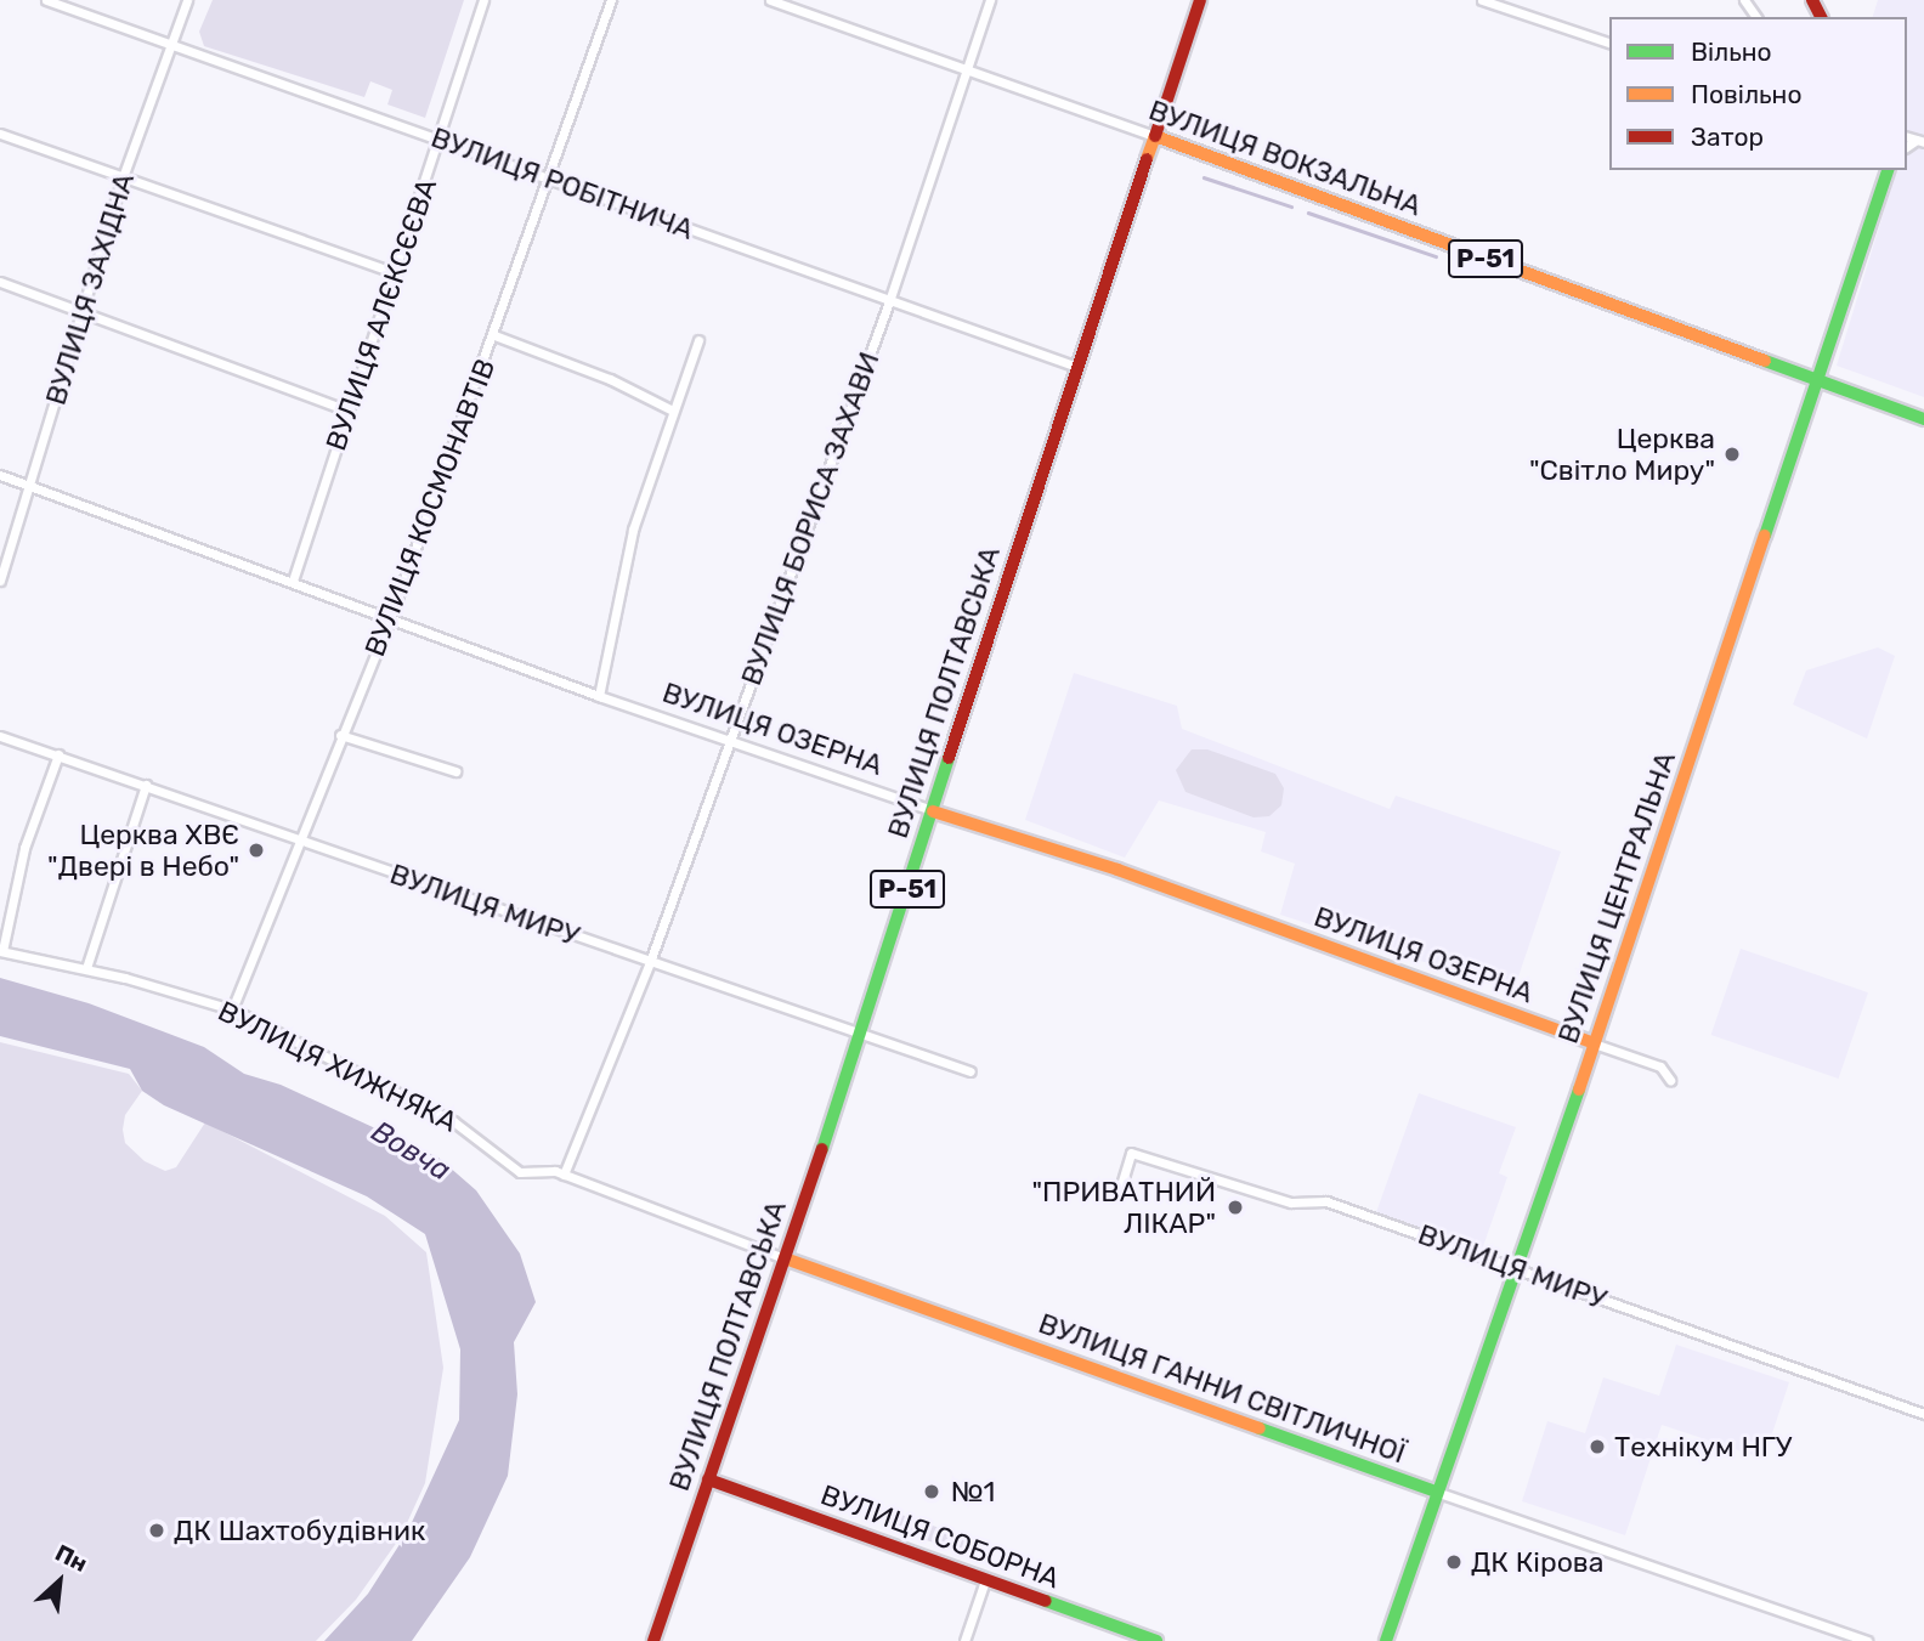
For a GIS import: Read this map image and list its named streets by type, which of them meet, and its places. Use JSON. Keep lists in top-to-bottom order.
{
  "streets": {
    "street": [
      "ВУЛИЦЯ ВОКЗАЛЬНА",
      "ВУЛИЦЯ РОБІТНИЧА",
      "Р-51",
      "ВУЛИЦЯ ЗАХІДНА",
      "ВУЛИЦЯ АЛЄКСЄЄВА",
      "ВУЛИЦЯ КОСМОНАВТІВ",
      "ВУЛИЦЯ БОРИСА ЗАХАВИ",
      "ВУЛИЦЯ ПОЛТАВСЬКА",
      "ВУЛИЦЯ ОЗЕРНА",
      "ВУЛИЦЯ ЦЕНТРАЛЬНА",
      "ВУЛИЦЯ МИРУ",
      "ВУЛИЦЯ ХИЖНЯКА",
      "ВУЛИЦЯ ГАННИ СВІТЛИЧНОЇ",
      "ВУЛИЦЯ СОБОРНА"
    ]
  },
  "crossings": [
    ["ВУЛИЦЯ ВОКЗАЛЬНА", "ВУЛИЦЯ БОРИСА ЗАХАВИ"],
    ["ВУЛИЦЯ ВОКЗАЛЬНА", "ВУЛИЦЯ ПОЛТАВСЬКА"],
    ["ВУЛИЦЯ ВОКЗАЛЬНА", "ВУЛИЦЯ ЦЕНТРАЛЬНА"],
    ["ВУЛИЦЯ РОБІТНИЧА", "ВУЛИЦЯ ЗАХІДНА"],
    ["ВУЛИЦЯ РОБІТНИЧА", "ВУЛИЦЯ АЛЄКСЄЄВА"],
    ["ВУЛИЦЯ РОБІТНИЧА", "ВУЛИЦЯ КОСМОНАВТІВ"],
    ["ВУЛИЦЯ РОБІТНИЧА", "ВУЛИЦЯ БОРИСА ЗАХАВИ"],
    ["ВУЛИЦЯ РОБІТНИЧА", "ВУЛИЦЯ ПОЛТАВСЬКА"],
    ["ВУЛИЦЯ ЗАХІДНА", "ВУЛИЦЯ ОЗЕРНА"],
    ["ВУЛИЦЯ АЛЄКСЄЄВА", "ВУЛИЦЯ ОЗЕРНА"],
    ["ВУЛИЦЯ КОСМОНАВТІВ", "ВУЛИЦЯ ОЗЕРНА"],
    ["ВУЛИЦЯ КОСМОНАВТІВ", "ВУЛИЦЯ МИРУ"],
    ["ВУЛИЦЯ КОСМОНАВТІВ", "ВУЛИЦЯ ХИЖНЯКА"],
    ["ВУЛИЦЯ БОРИСА ЗАХАВИ", "ВУЛИЦЯ ОЗЕРНА"],
    ["ВУЛИЦЯ БОРИСА ЗАХАВИ", "ВУЛИЦЯ МИРУ"],
    ["ВУЛИЦЯ БОРИСА ЗАХАВИ", "ВУЛИЦЯ ХИЖНЯКА"],
    ["ВУЛИЦЯ БОРИСА ЗАХАВИ", "ВУЛИЦЯ ГАННИ СВІТЛИЧНОЇ"],
    ["ВУЛИЦЯ ПОЛТАВСЬКА", "ВУЛИЦЯ ОЗЕРНА"],
    ["ВУЛИЦЯ ПОЛТАВСЬКА", "ВУЛИЦЯ МИРУ"],
    ["ВУЛИЦЯ ПОЛТАВСЬКА", "ВУЛИЦЯ ГАННИ СВІТЛИЧНОЇ"],
    ["ВУЛИЦЯ ПОЛТАВСЬКА", "ВУЛИЦЯ СОБОРНА"],
    ["ВУЛИЦЯ ОЗЕРНА", "ВУЛИЦЯ ЦЕНТРАЛЬНА"],
    ["ВУЛИЦЯ ЦЕНТРАЛЬНА", "ВУЛИЦЯ МИРУ"],
    ["ВУЛИЦЯ ЦЕНТРАЛЬНА", "ВУЛИЦЯ ГАННИ СВІТЛИЧНОЇ"],
    ["ВУЛИЦЯ ХИЖНЯКА", "ВУЛИЦЯ ГАННИ СВІТЛИЧНОЇ"]
  ],
  "water": ["Вовча"],
  "places": [
    "Церква \"Світло Миру\"",
    "Церква ХВЄ \"Двері в Небо\"",
    "\"ПРИВАТНИЙ ЛІКАР\"",
    "Технікум НГУ",
    "№1",
    "ДК Шахтобудівник",
    "ДК Кірова"
  ],
  "legend": ["Вільно", "Повільно", "Затор"],
  "north": "top right"
}
